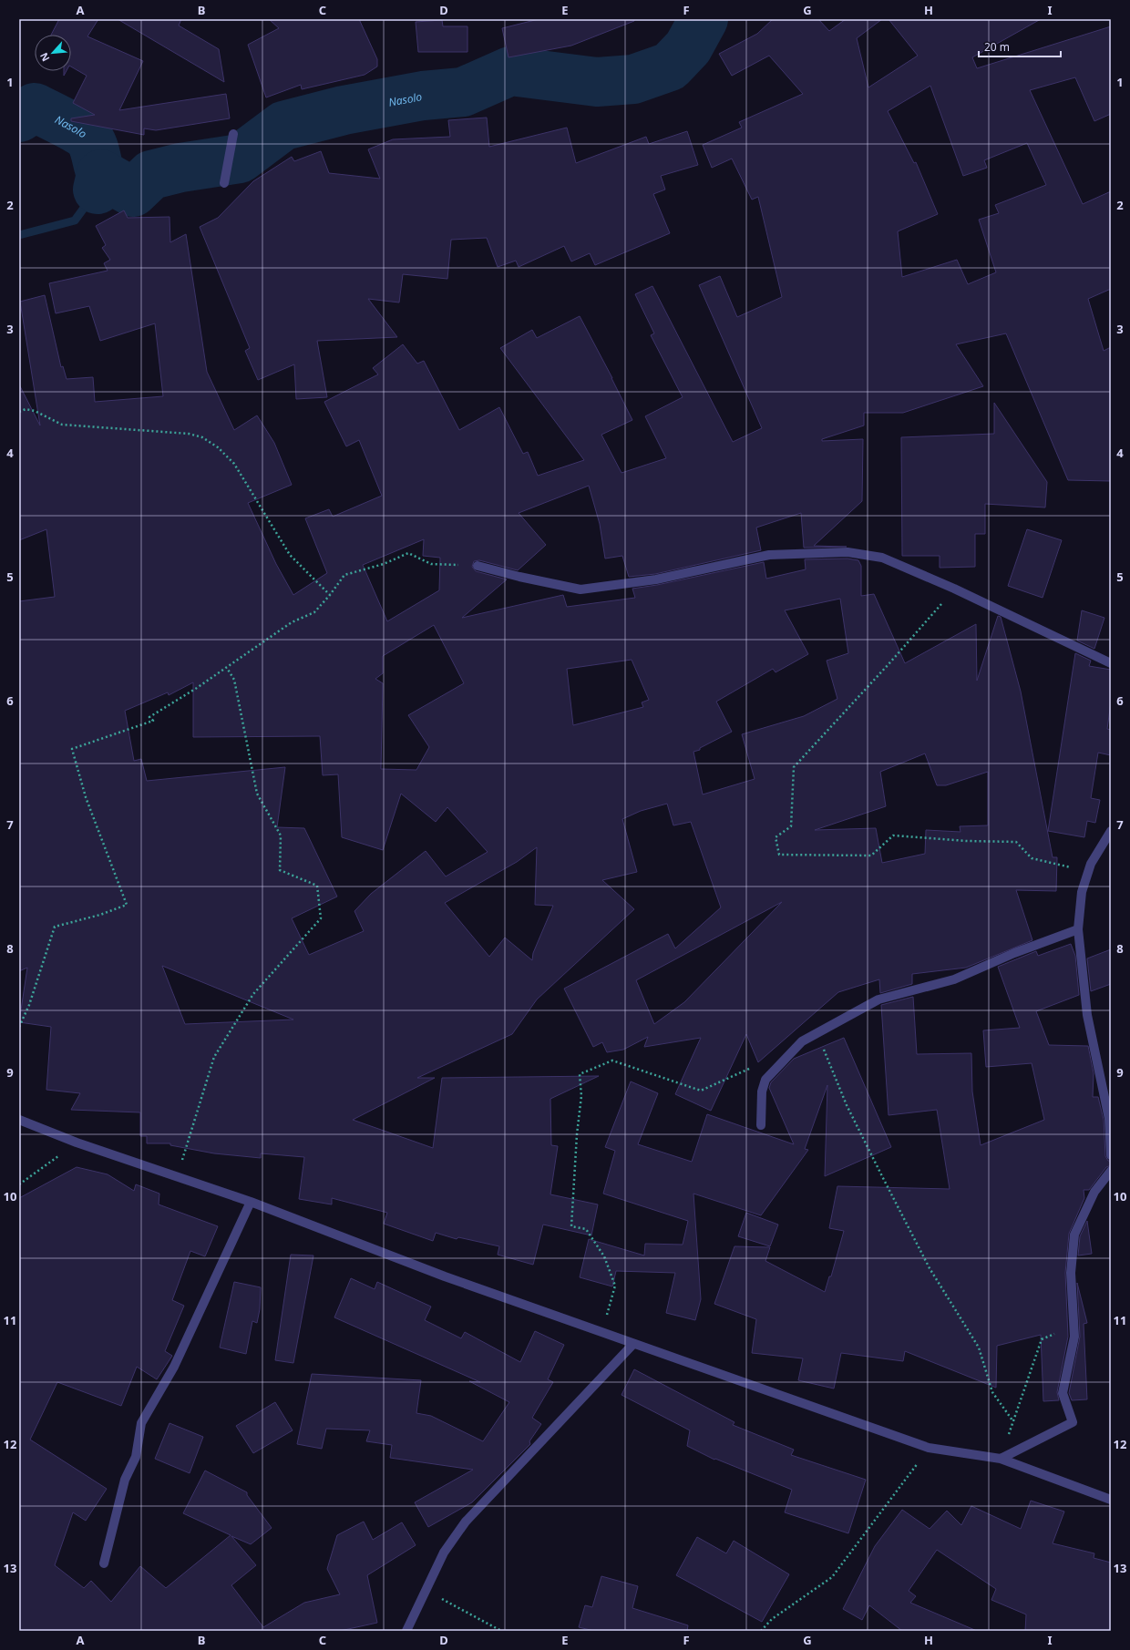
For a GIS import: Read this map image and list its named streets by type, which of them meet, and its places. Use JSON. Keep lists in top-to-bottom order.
{
  "water": ["Nasolo"],
  "scale_bar": "20 m",
  "north": "bottom left",
  "grid": {
    "columns": [
      "A",
      "B",
      "C",
      "D",
      "E",
      "F",
      "G",
      "H",
      "I"
    ],
    "rows": [
      "1",
      "2",
      "3",
      "4",
      "5",
      "6",
      "7",
      "8",
      "9",
      "10",
      "11",
      "12",
      "13"
    ]
  }
}
